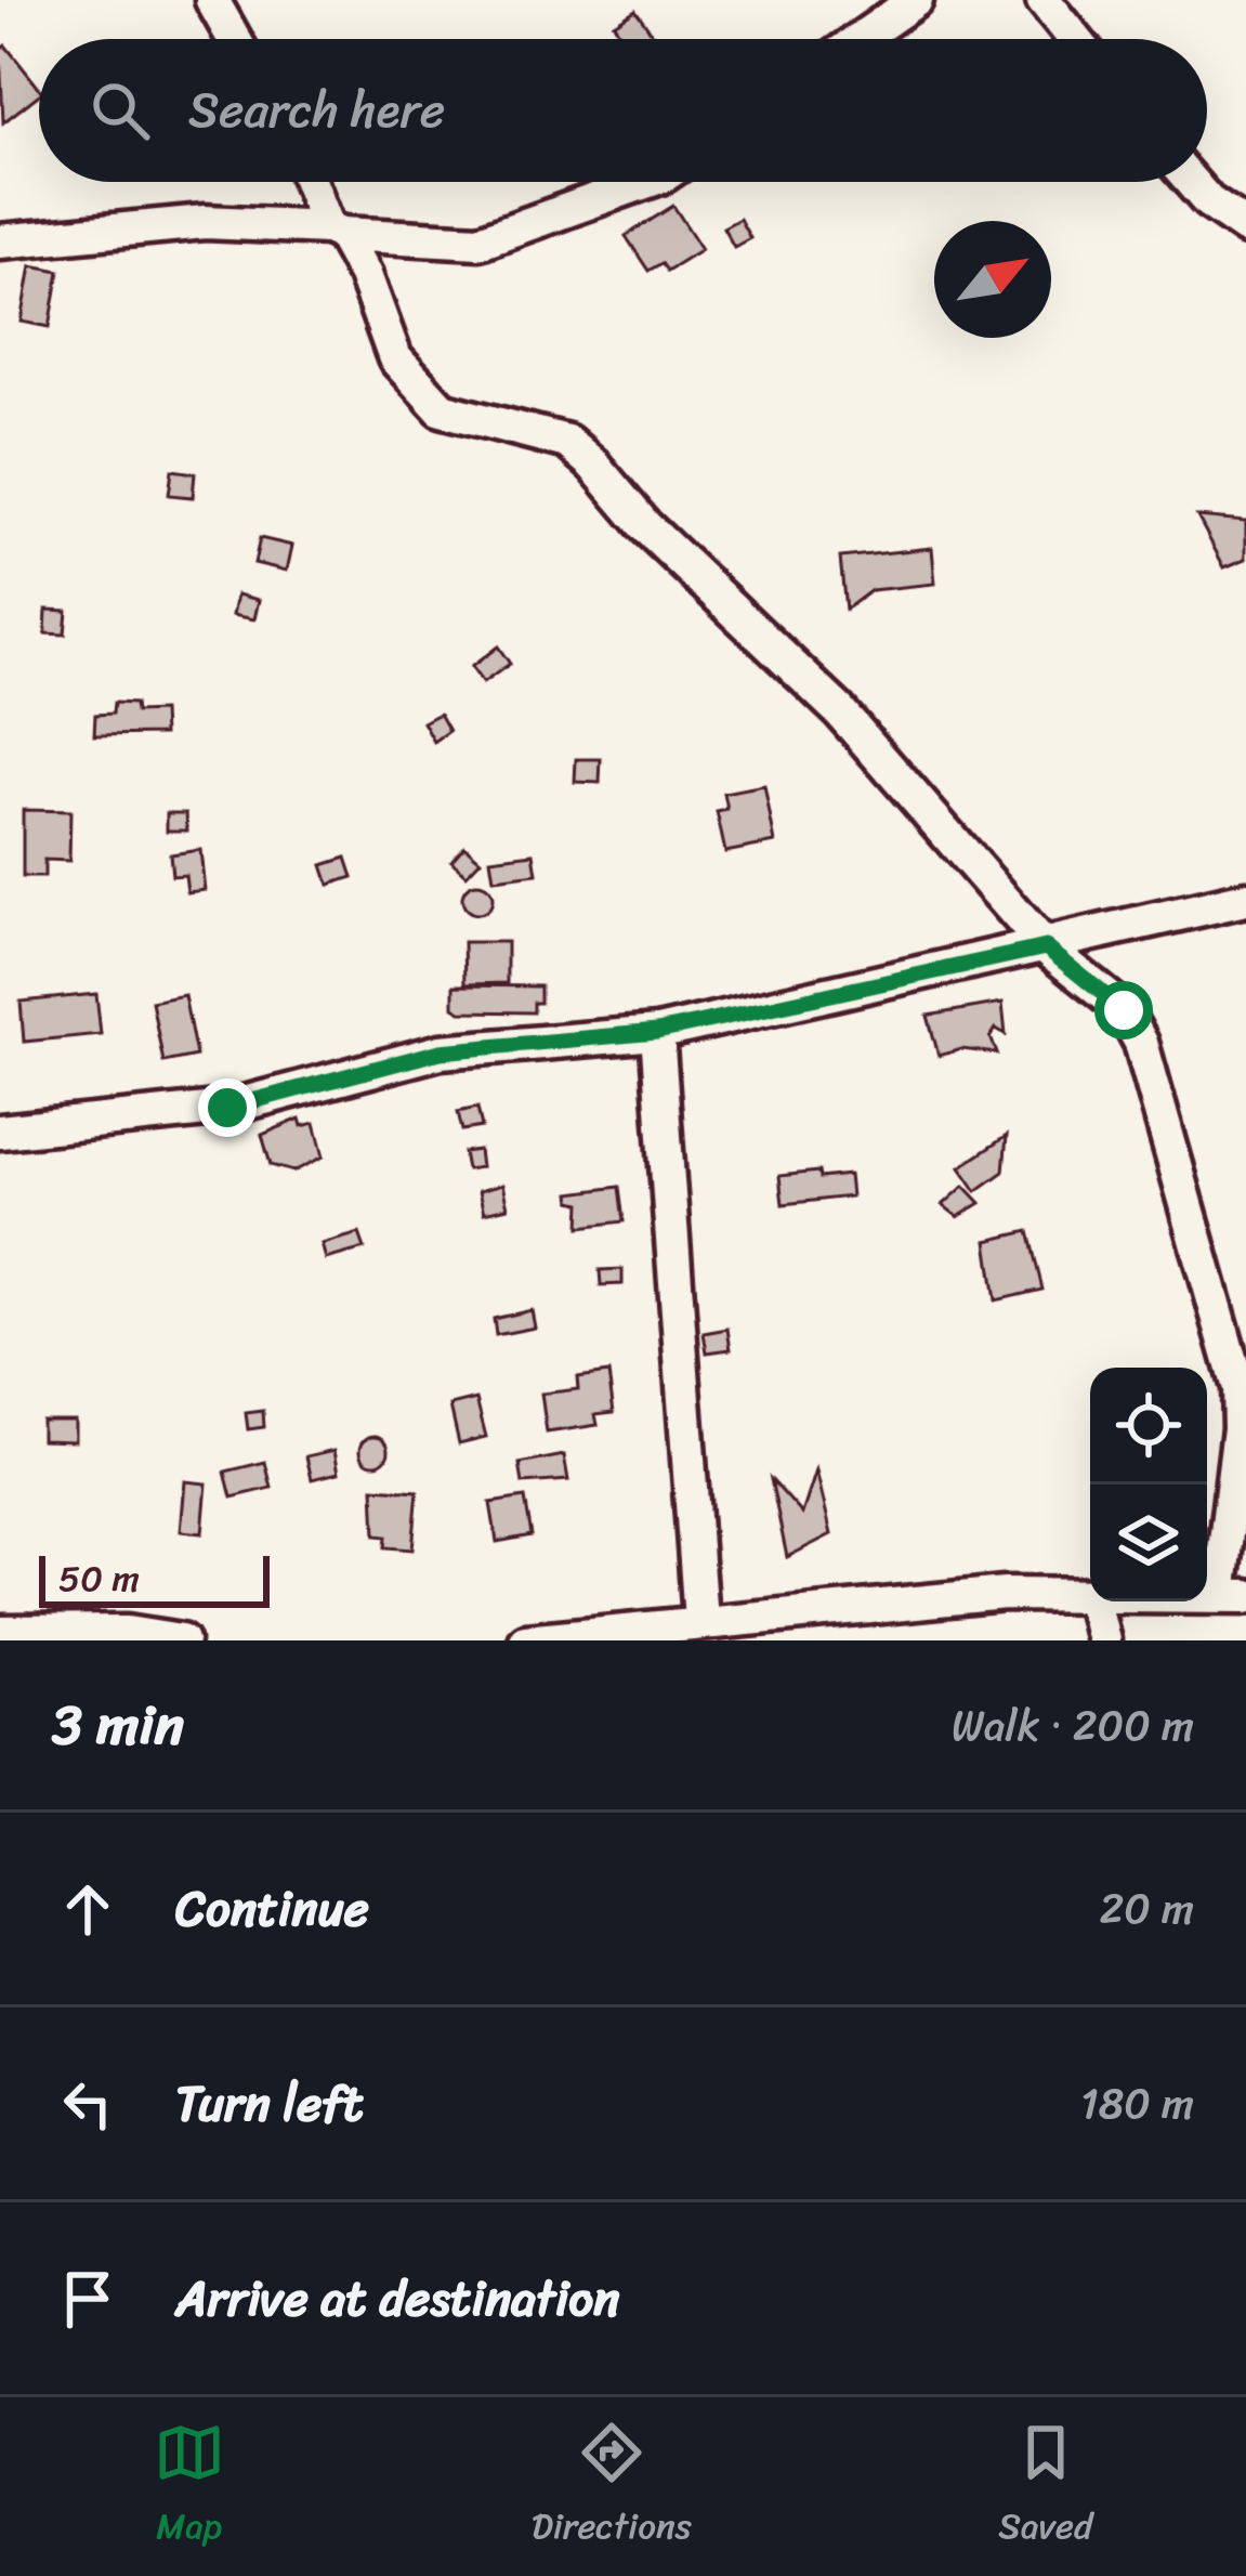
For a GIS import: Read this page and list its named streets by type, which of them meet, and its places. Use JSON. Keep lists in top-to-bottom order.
{
  "scale_bar": "50 m",
  "north": "top right",
  "page": {
    "search": "Search here",
    "scale": "50 m",
    "heading": ["3 min", "Walk · 200 m"],
    "list": [
      ["Continue", "20 m"],
      ["Turn left", "180 m"],
      "Arrive at destination"
    ],
    "nav": ["Map", "Directions", "Saved"]
  }
}
